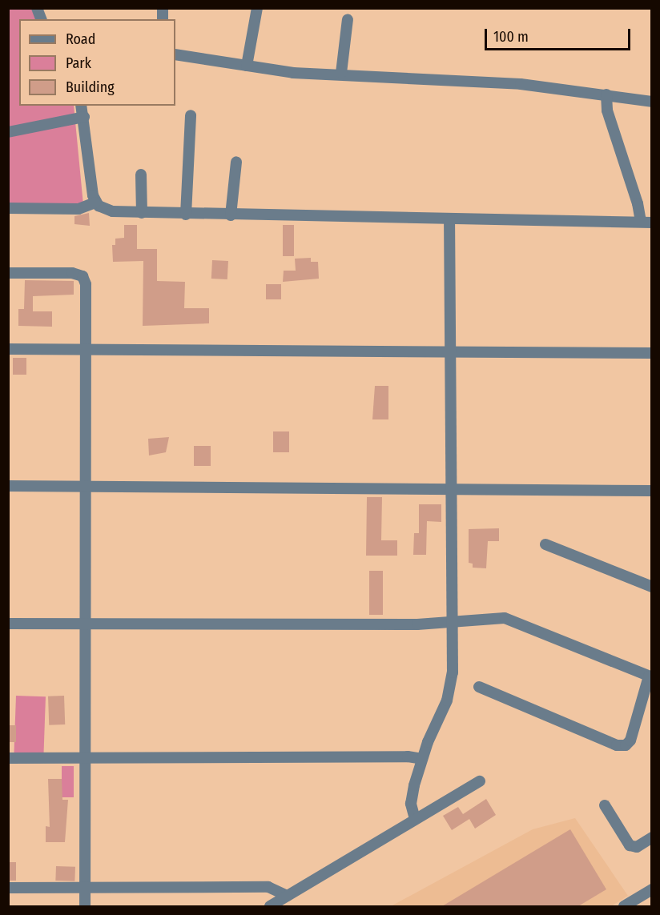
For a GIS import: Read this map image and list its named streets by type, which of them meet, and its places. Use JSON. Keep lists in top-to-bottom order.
{
  "legend": ["Road", "Park", "Building"],
  "scale_bar": "100 m"
}
